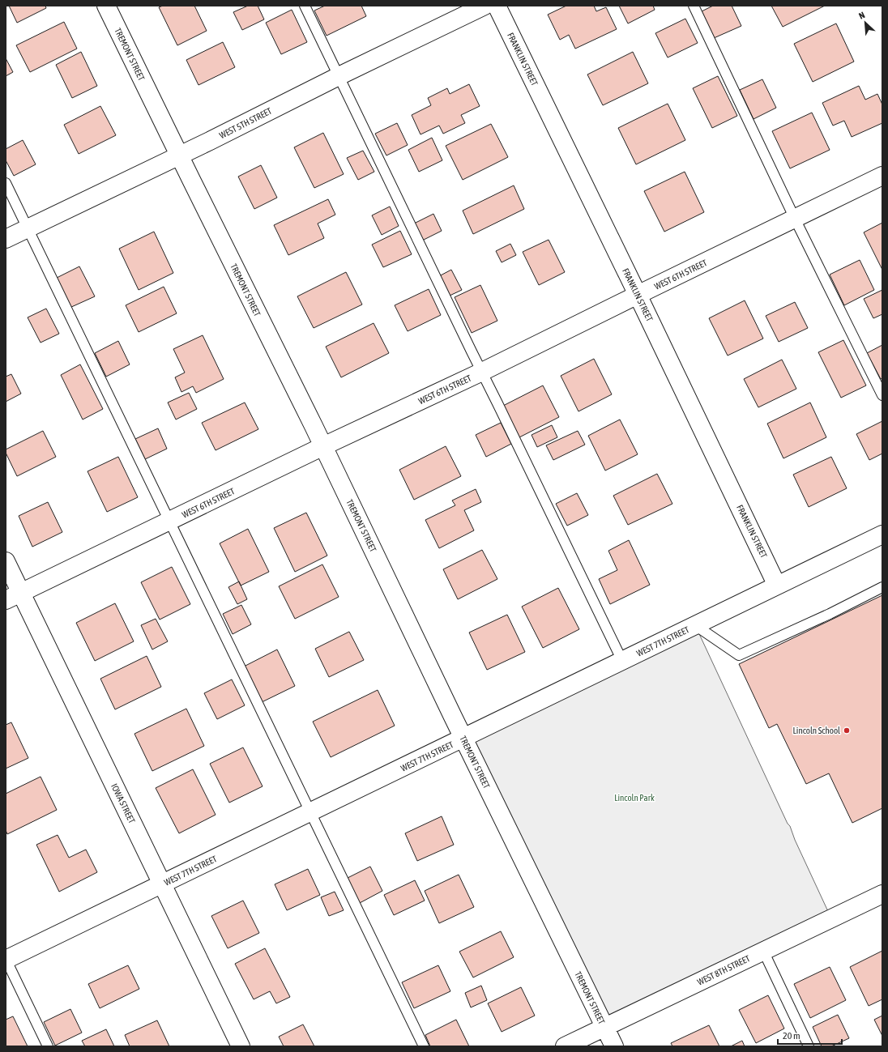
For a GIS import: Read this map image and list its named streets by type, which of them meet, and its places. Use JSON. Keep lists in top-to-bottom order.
{
  "streets": {
    "street": [
      "TREMONT STREET",
      "FRANKLIN STREET",
      "WEST 5TH STREET",
      "WEST 6TH STREET",
      "WEST 7TH STREET",
      "IOWA STREET",
      "WEST 8TH STREET"
    ]
  },
  "crossings": [
    ["TREMONT STREET", "WEST 5TH STREET"],
    ["TREMONT STREET", "WEST 6TH STREET"],
    ["TREMONT STREET", "WEST 7TH STREET"],
    ["TREMONT STREET", "WEST 8TH STREET"],
    ["FRANKLIN STREET", "WEST 6TH STREET"],
    ["FRANKLIN STREET", "WEST 7TH STREET"],
    ["WEST 6TH STREET", "IOWA STREET"],
    ["WEST 7TH STREET", "IOWA STREET"]
  ],
  "parks": ["Lincoln Park"],
  "places": ["Lincoln School"],
  "scale_bar": "20 m",
  "north": "top left"
}
